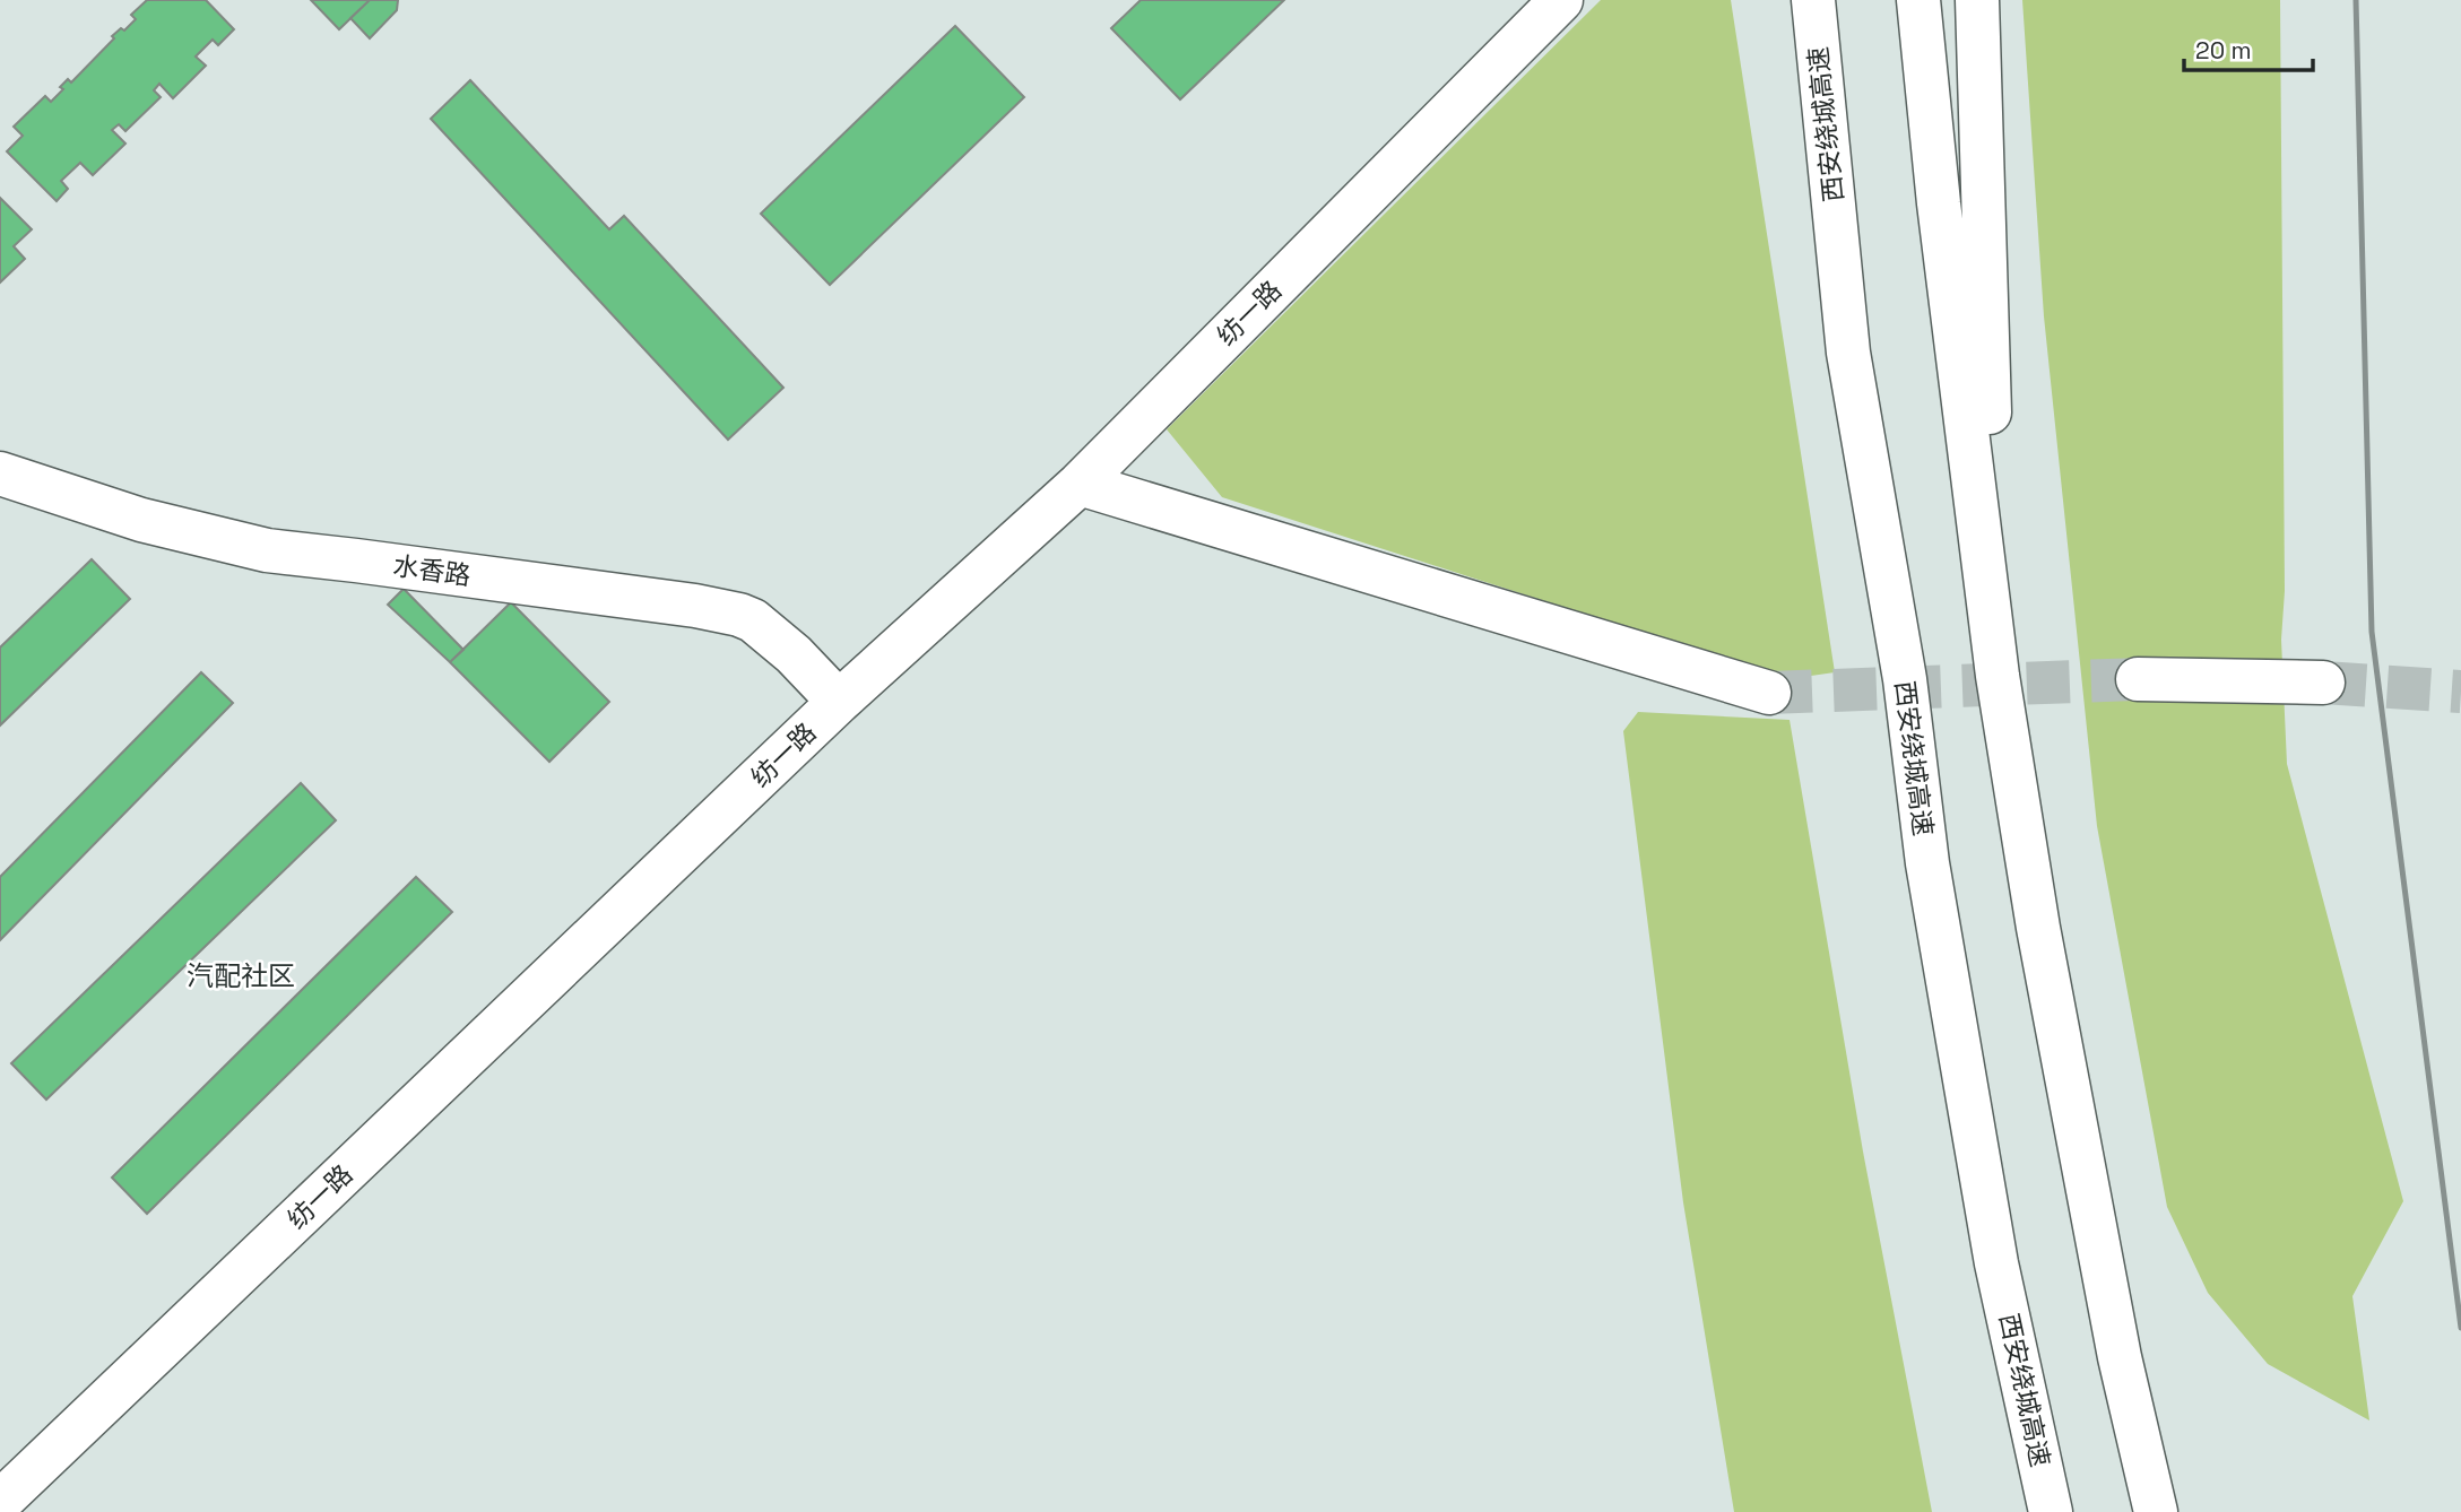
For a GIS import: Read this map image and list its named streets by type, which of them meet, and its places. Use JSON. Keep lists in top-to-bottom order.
{
  "streets": {
    "main road": ["西安绕城高速", "纺一路", "水香路"]
  },
  "crossings": [
    ["纺一路", "水香路"]
  ],
  "districts": ["汽配社区"],
  "scale_bar": "20 m"
}
